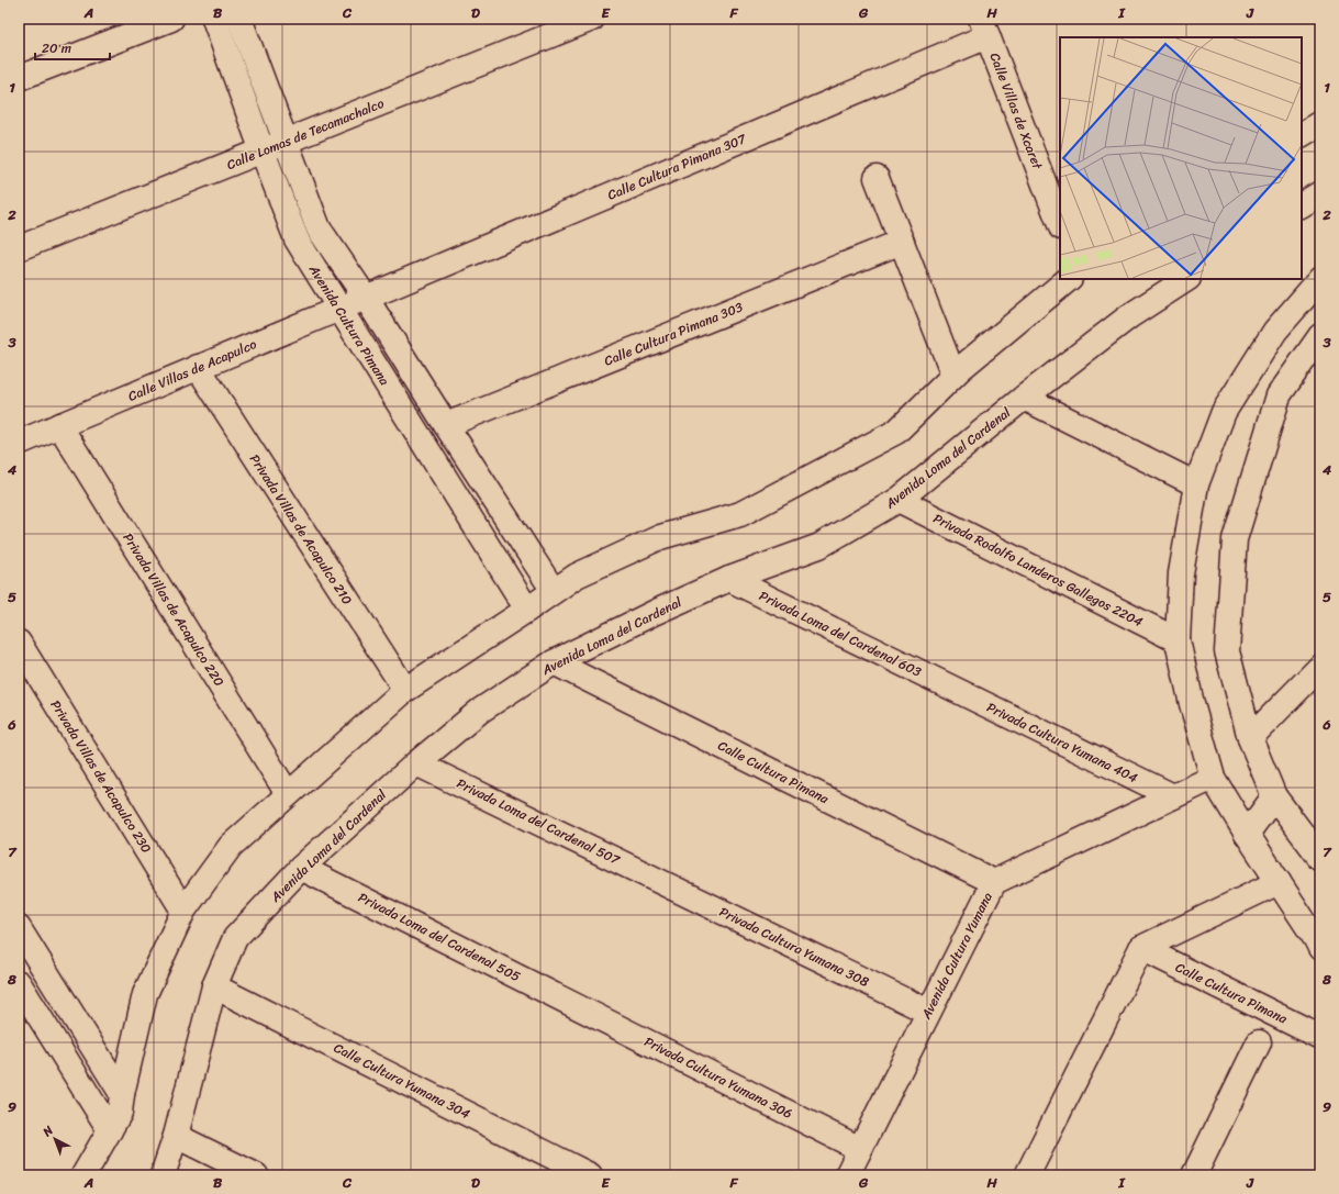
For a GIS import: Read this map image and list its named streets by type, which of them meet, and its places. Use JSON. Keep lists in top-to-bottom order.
{
  "streets": {
    "street": [
      "Calle Villas de Xcaret",
      "Calle Lomas de Tecamachalco",
      "Calle Cultura Pimana 307",
      "Avenida Cultura Pimana",
      "Calle Cultura Pimana 303",
      "Calle Villas de Acapulco",
      "Avenida Loma del Cardenal",
      "Privada Villas de Acapulco 210",
      "Privada Rodolfo Landeros Gallegos 2204",
      "Privada Villas de Acapulco 220",
      "Privada Loma del Cardenal 603",
      "Privada Cultura Yumana 404",
      "Calle Cultura Pimana",
      "Privada Villas de Acapulco 230",
      "Privada Loma del Cardenal 507",
      "Privada Loma del Cardenal 505",
      "Privada Cultura Yumana 308",
      "Avenida Cultura Yumana",
      "Privada Cultura Yumana 306",
      "Calle Cultura Yumana 304"
    ]
  },
  "crossings": [
    ["Calle Villas de Xcaret", "Calle Cultura Pimana 307"],
    ["Calle Lomas de Tecamachalco", "Avenida Cultura Pimana"],
    ["Calle Cultura Pimana 307", "Avenida Cultura Pimana"],
    ["Calle Cultura Pimana 307", "Calle Villas de Acapulco"],
    ["Avenida Cultura Pimana", "Calle Cultura Pimana 303"],
    ["Avenida Cultura Pimana", "Calle Villas de Acapulco"],
    ["Calle Villas de Acapulco", "Privada Villas de Acapulco 210"],
    ["Calle Villas de Acapulco", "Privada Villas de Acapulco 220"],
    ["Avenida Loma del Cardenal", "Privada Rodolfo Landeros Gallegos 2204"],
    ["Avenida Loma del Cardenal", "Privada Loma del Cardenal 603"],
    ["Avenida Loma del Cardenal", "Calle Cultura Pimana"],
    ["Avenida Loma del Cardenal", "Privada Loma del Cardenal 507"],
    ["Avenida Loma del Cardenal", "Privada Loma del Cardenal 505"],
    ["Avenida Loma del Cardenal", "Calle Cultura Yumana 304"],
    ["Privada Loma del Cardenal 603", "Privada Cultura Yumana 404"],
    ["Privada Cultura Yumana 404", "Avenida Cultura Yumana"],
    ["Calle Cultura Pimana", "Avenida Cultura Yumana"],
    ["Privada Loma del Cardenal 507", "Privada Cultura Yumana 308"],
    ["Privada Loma del Cardenal 505", "Privada Cultura Yumana 306"],
    ["Privada Cultura Yumana 308", "Avenida Cultura Yumana"],
    ["Avenida Cultura Yumana", "Privada Cultura Yumana 306"]
  ],
  "scale_bar": "20 m",
  "north": "top left",
  "grid": {
    "columns": [
      "A",
      "B",
      "C",
      "D",
      "E",
      "F",
      "G",
      "H",
      "I",
      "J"
    ],
    "rows": [
      "1",
      "2",
      "3",
      "4",
      "5",
      "6",
      "7",
      "8",
      "9"
    ]
  }
}
